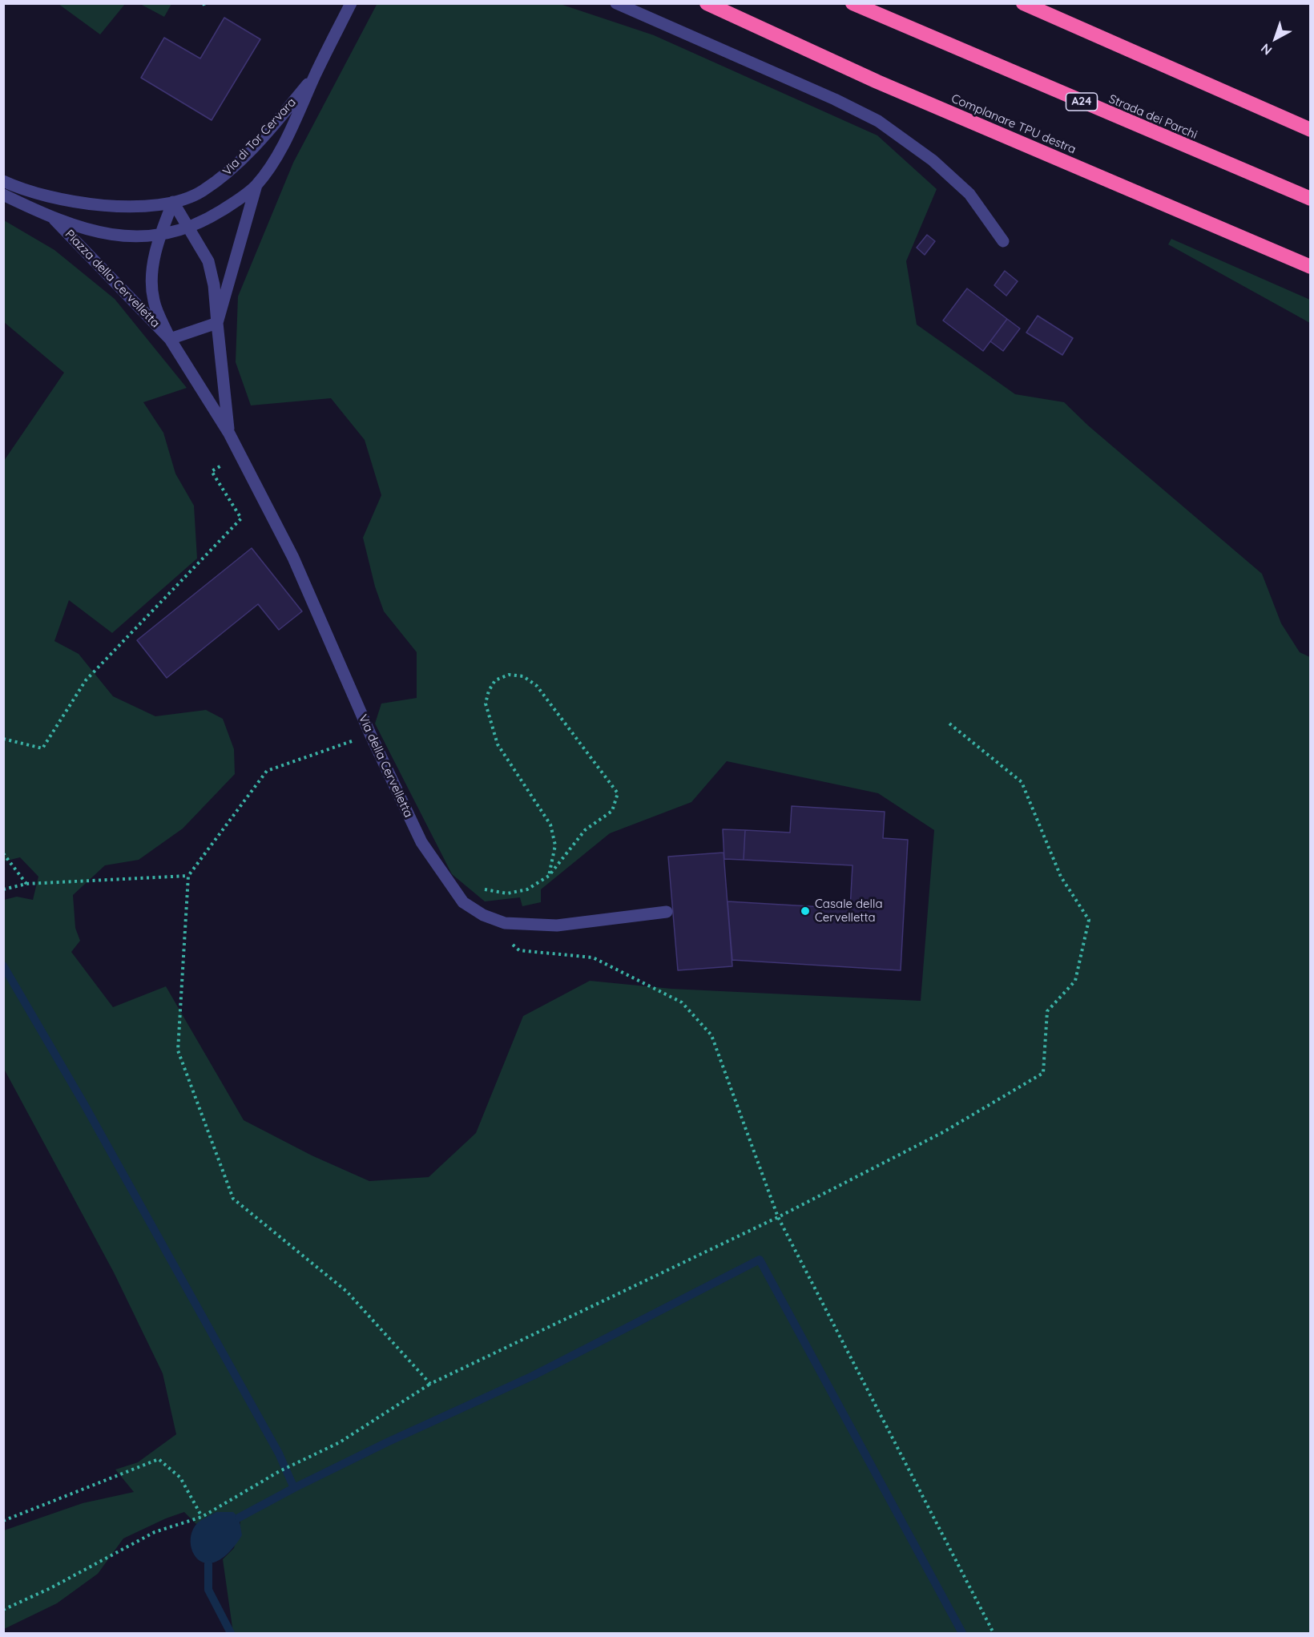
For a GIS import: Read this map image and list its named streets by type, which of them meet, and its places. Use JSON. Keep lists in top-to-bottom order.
{
  "streets": {
    "highway": ["A24", "Strada dei Parchi", "Complanare TPU destra"],
    "street": ["Via di Tor Cervara", "Piazza della Cervelletta", "Via della Cervelletta"]
  },
  "crossings": [
    ["Via di Tor Cervara", "Piazza della Cervelletta"],
    ["Piazza della Cervelletta", "Via della Cervelletta"]
  ],
  "places": ["Casale della Cervelletta"],
  "north": "bottom left"
}
